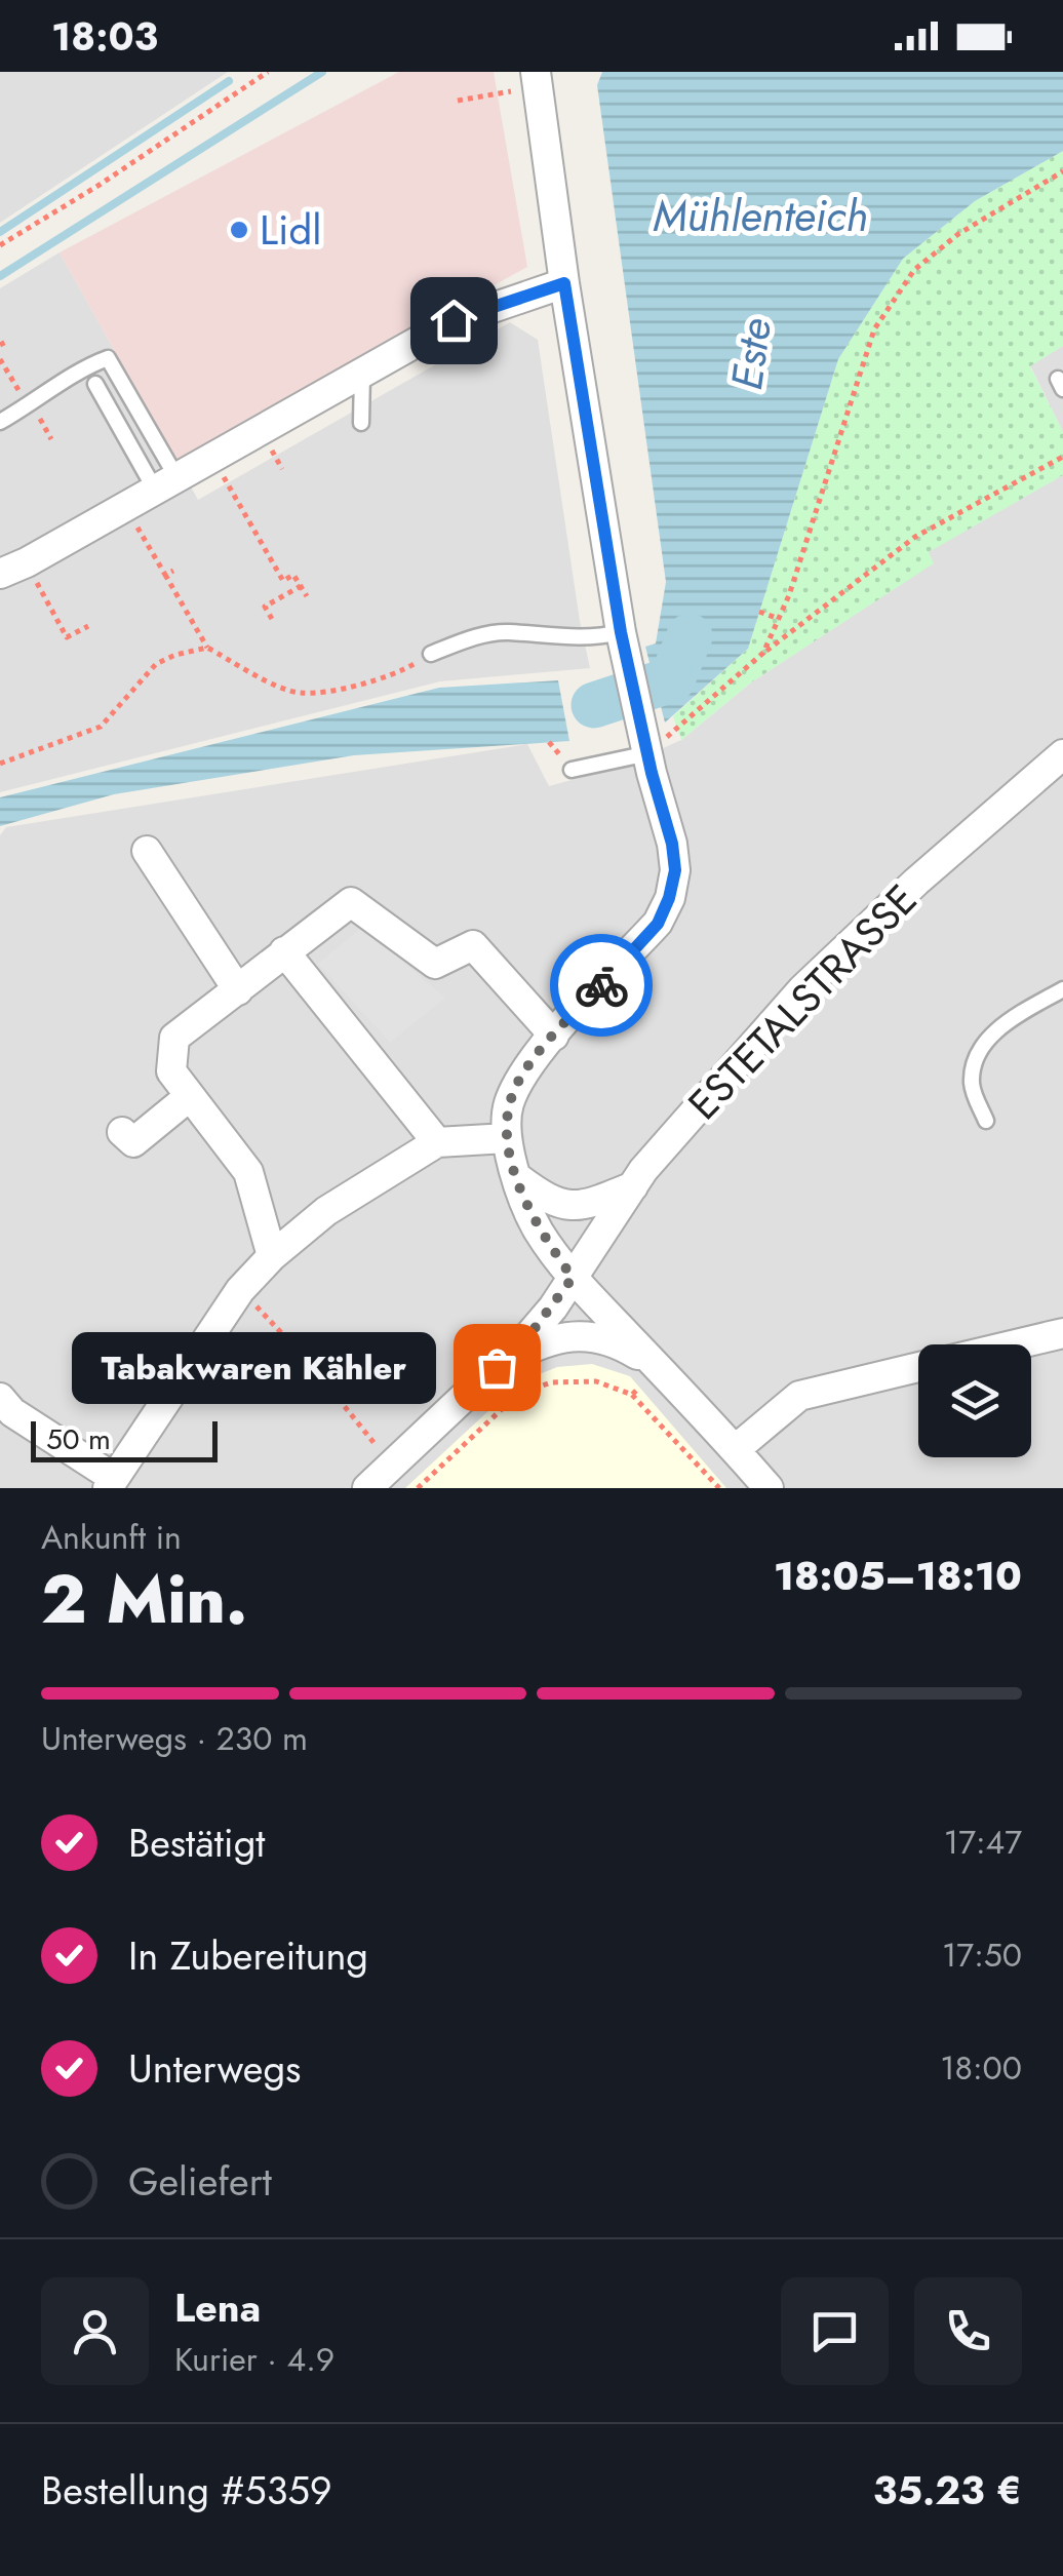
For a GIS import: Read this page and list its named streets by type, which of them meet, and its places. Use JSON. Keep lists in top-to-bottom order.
{
  "streets": {
    "street": ["ESTETALSTRASSE"]
  },
  "water": ["Mühlenteich", "Este"],
  "places": ["Lidl", "Tabakwaren Kähler"],
  "scale_bar": "50 m",
  "page": {
    "status": "18:03",
    "bubble": "Tabakwaren Kähler",
    "scale": "50 m",
    "heading": ["2 Min.", "Ankunft in", "18:05–18:10"],
    "panel": [
      "Lena",
      "Kurier · 4.9",
      "Bestellung #5359",
      "35.23 €"
    ],
    "bar": "Unterwegs · 230 m",
    "list": [
      ["Bestätigt", "17:47"],
      ["In Zubereitung", "17:50"],
      ["Unterwegs", "18:00"],
      "Geliefert"
    ]
  }
}
